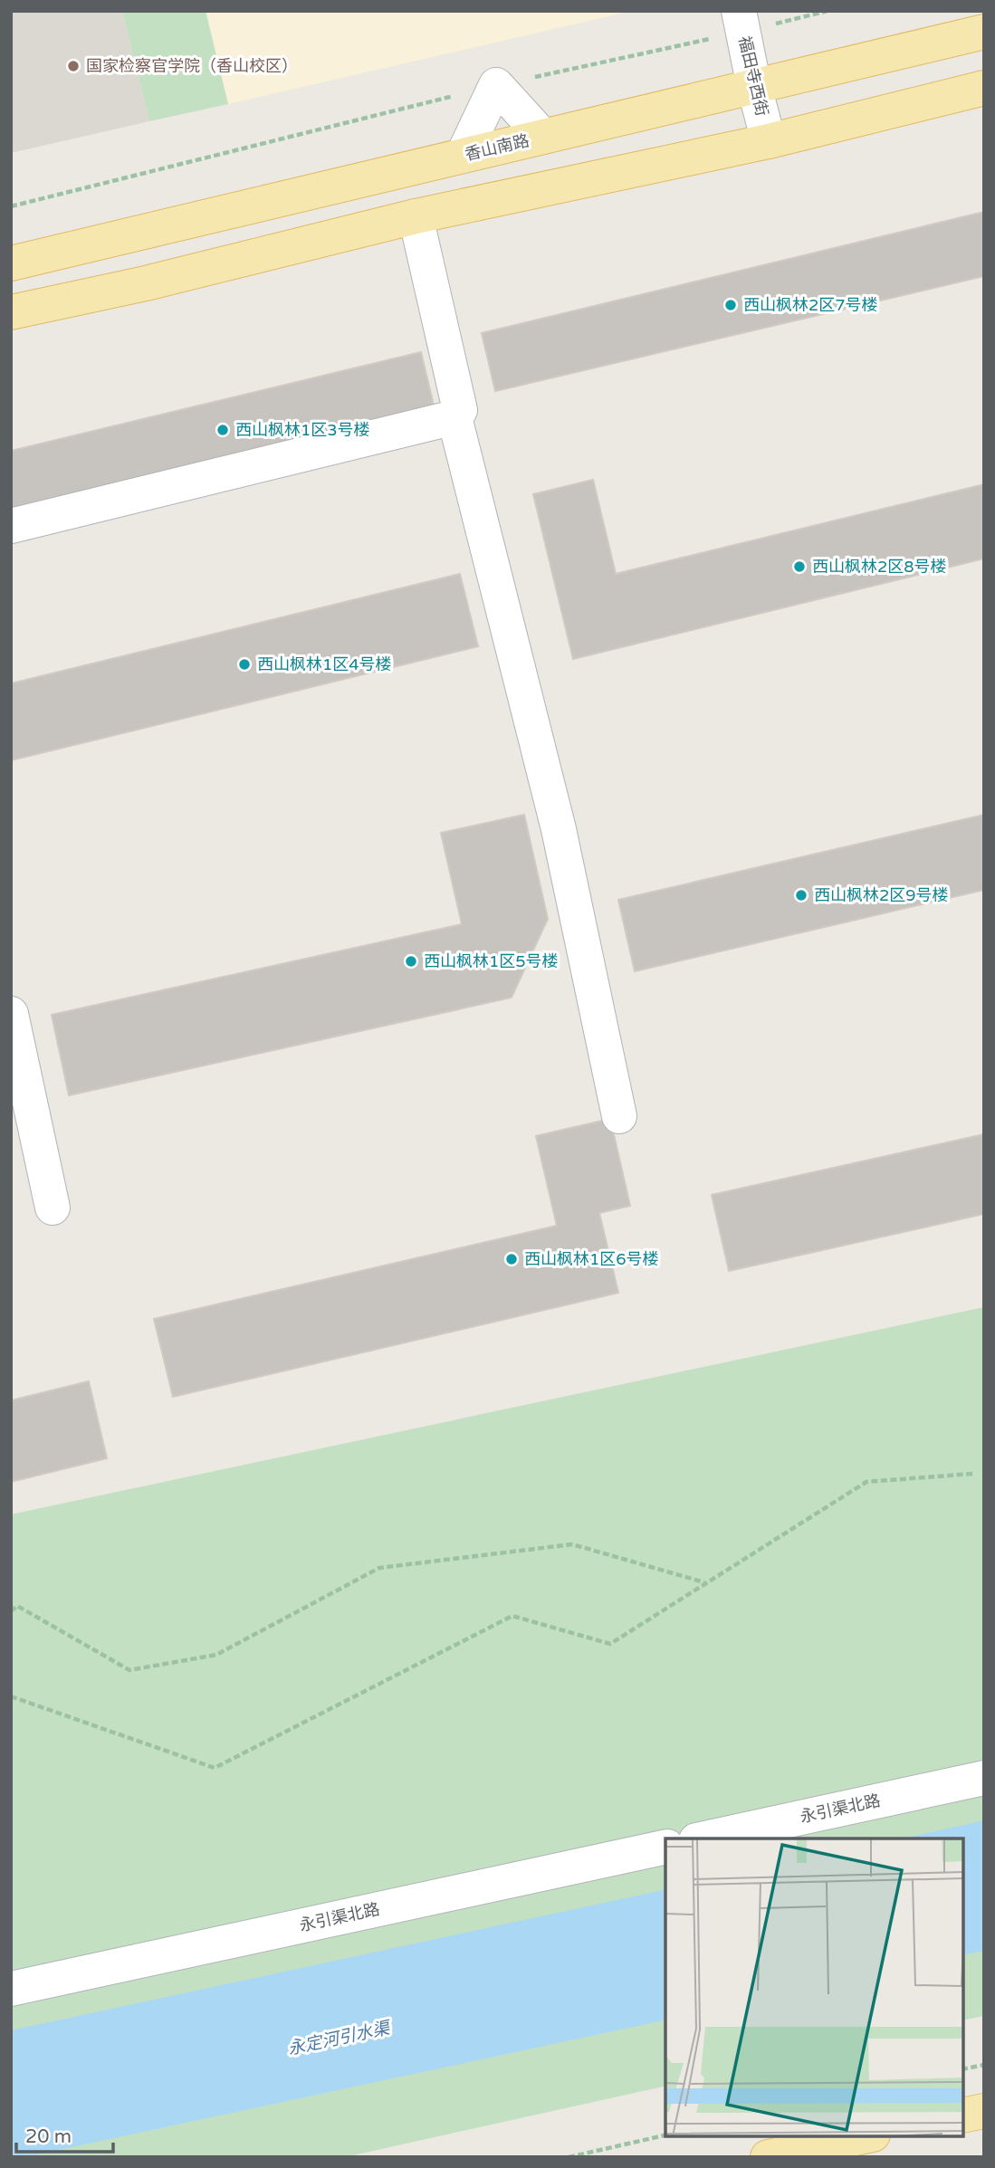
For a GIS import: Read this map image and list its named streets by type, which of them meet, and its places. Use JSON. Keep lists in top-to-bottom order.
{
  "streets": {
    "main road": ["香山南路"],
    "street": ["福田寺西街", "永引渠北路"]
  },
  "crossings": [
    ["福田寺西街", "香山南路"]
  ],
  "water": ["永定河引水渠"],
  "places": [
    "国家检察官学院（香山校区）",
    "西山枫林2区7号楼",
    "西山枫林1区3号楼",
    "西山枫林2区8号楼",
    "西山枫林1区4号楼",
    "西山枫林2区9号楼",
    "西山枫林1区5号楼",
    "西山枫林1区6号楼"
  ],
  "scale_bar": "20 m"
}
